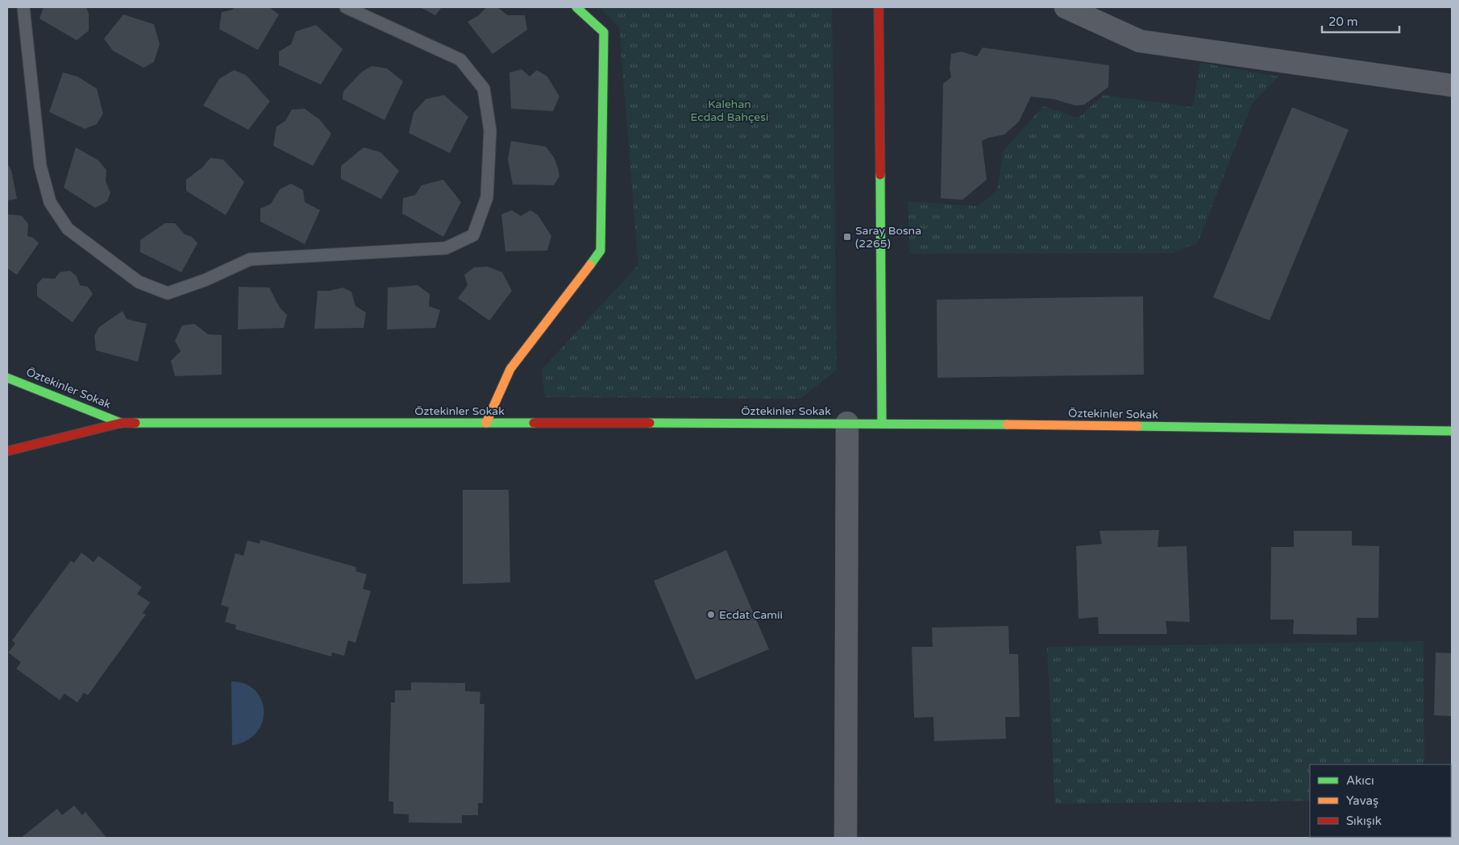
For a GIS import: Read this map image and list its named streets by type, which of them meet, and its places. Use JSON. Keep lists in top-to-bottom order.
{
  "streets": {
    "street": ["Öztekinler Sokak"]
  },
  "parks": ["Kalehan Ecdad Bahçesi"],
  "places": {
    "transit": ["Saray Bosna (2265)"],
    "other": ["Ecdat Camii"]
  },
  "legend": ["Akıcı", "Yavaş", "Sıkışık"],
  "scale_bar": "20 m"
}
